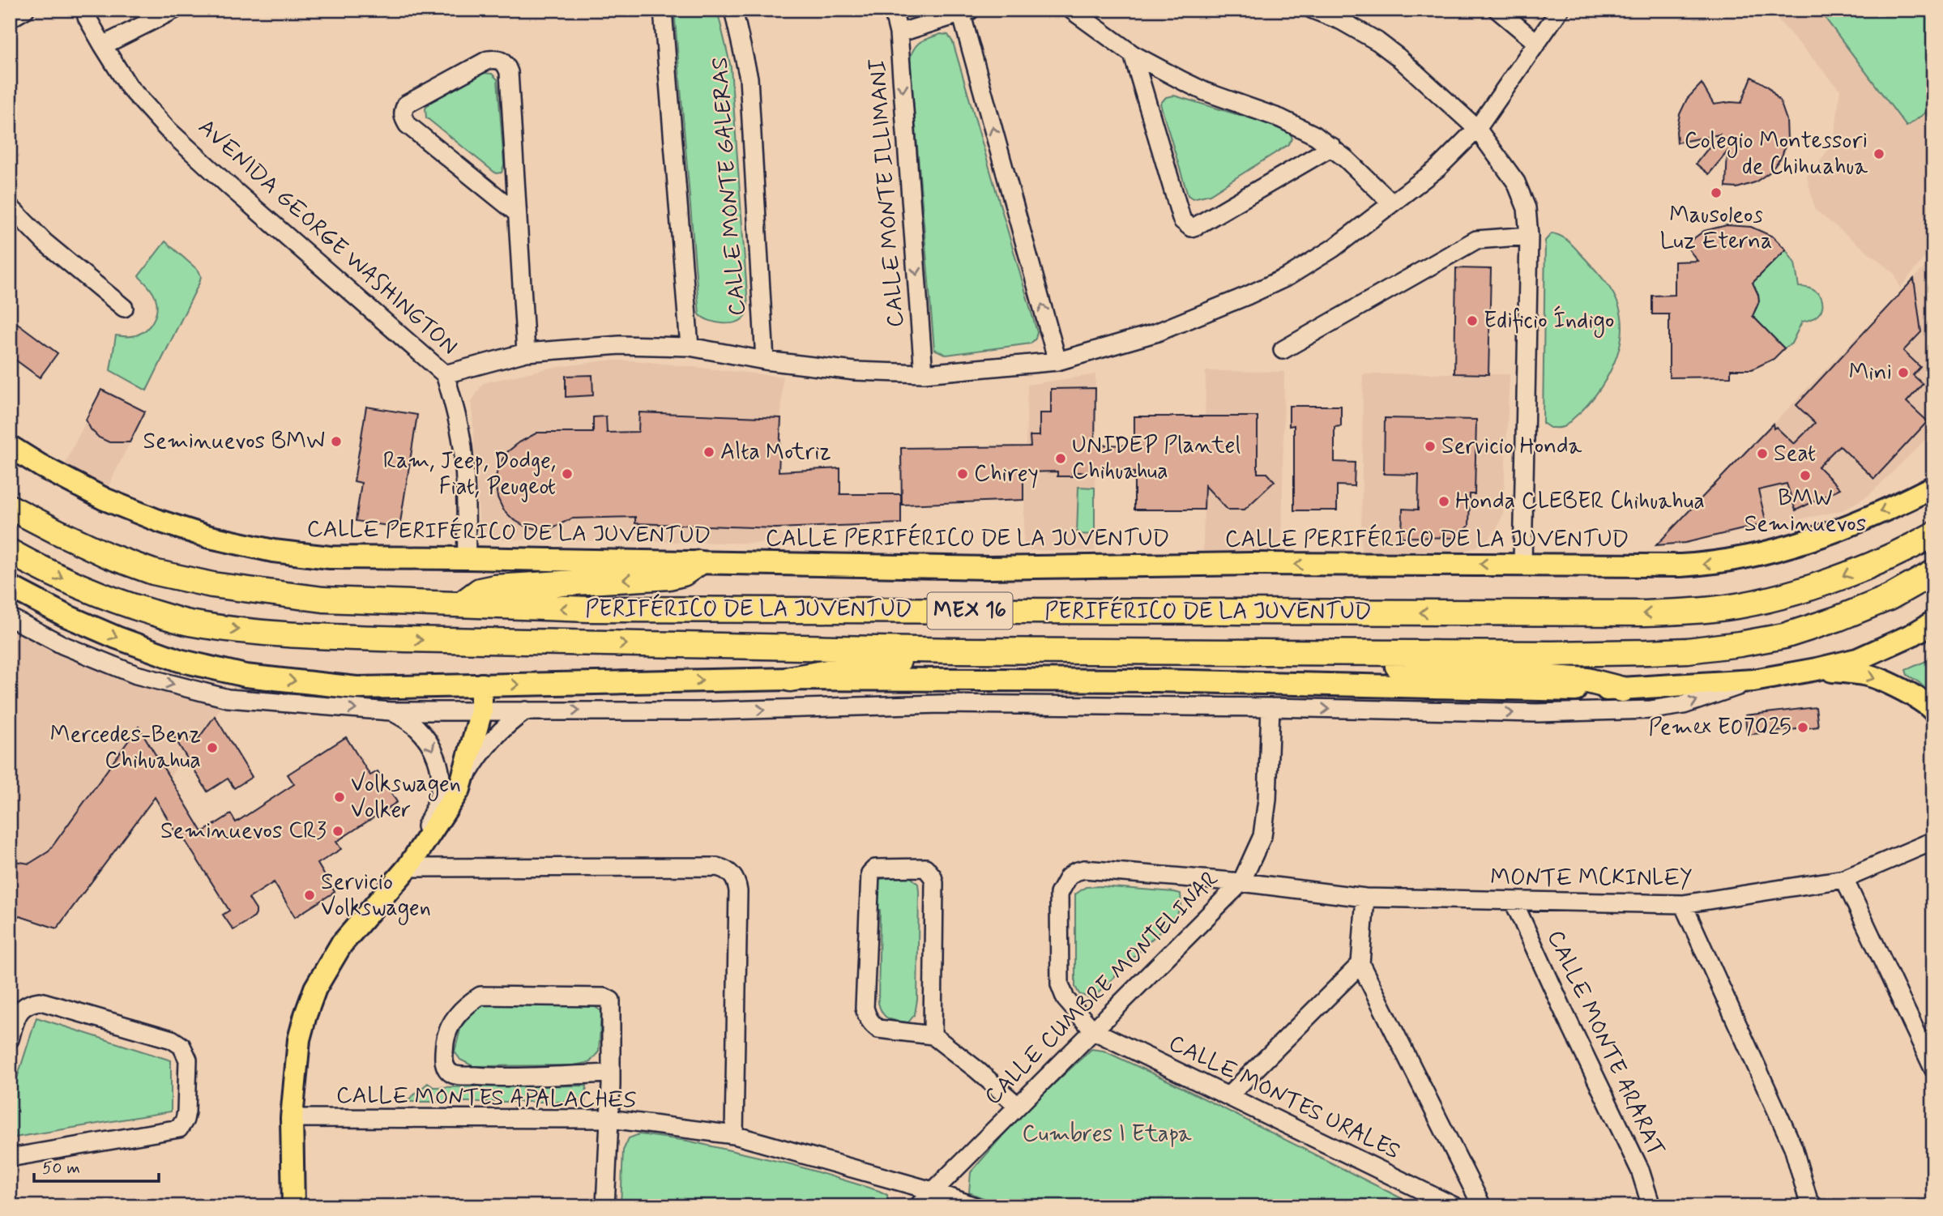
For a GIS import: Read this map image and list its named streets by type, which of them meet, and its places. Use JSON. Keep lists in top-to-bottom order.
{
  "streets": {
    "highway": ["PERIFÉRICO DE LA JUVENTUD", "MEX 16"],
    "main road": ["CALLE PERIFÉRICO DE LA JUVENTUD"],
    "street": [
      "CALLE MONTE GALERAS",
      "CALLE MONTE ILLIMANI",
      "AVENIDA GEORGE WASHINGTON",
      "MONTE MCKINLEY",
      "CALLE CUMBRE MONTELINAR",
      "CALLE MONTE ARARAT",
      "CALLE MONTES URALES",
      "CALLE MONTES APALACHES"
    ]
  },
  "crossings": [
    ["AVENIDA GEORGE WASHINGTON", "CALLE PERIFÉRICO DE LA JUVENTUD"],
    ["MONTE MCKINLEY", "CALLE CUMBRE MONTELINAR"],
    ["MONTE MCKINLEY", "CALLE MONTE ARARAT"],
    ["MONTE MCKINLEY", "CALLE MONTES URALES"],
    ["CALLE CUMBRE MONTELINAR", "CALLE MONTES URALES"],
    ["CALLE CUMBRE MONTELINAR", "CALLE MONTES APALACHES"]
  ],
  "parks": ["Cumbres I Etapa"],
  "places": [
    "Colegio Montessori de Chihuahua",
    "Mausoleos Luz Eterna",
    "Edificio Índigo",
    "Mini",
    "Seminuevos BMW",
    "Servicio Honda",
    "Alta Motriz",
    "Seat",
    "UNIDEP Plantel Chihuahua",
    "Ram, Jeep, Dodge, Fiat, Peugeot",
    "Chirey",
    "BMW Seminuevos",
    "Honda CLEBER Chihuahua",
    "Pemex E07025",
    "Mercedes-Benz Chihuahua",
    "Volkswagen Volker",
    "Seminuevos CR3",
    "Servicio Volkswagen"
  ],
  "scale_bar": "50 m"
}
